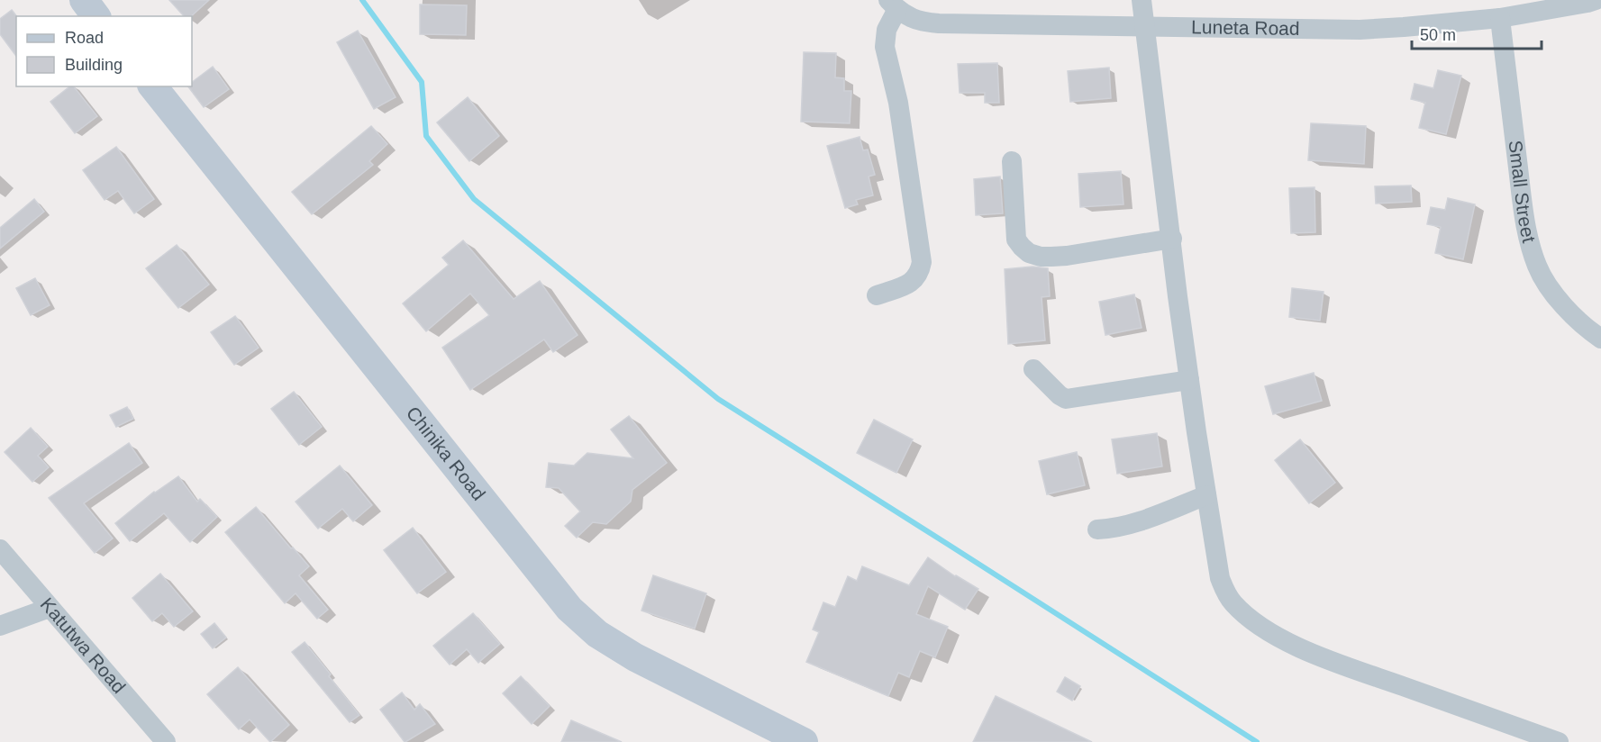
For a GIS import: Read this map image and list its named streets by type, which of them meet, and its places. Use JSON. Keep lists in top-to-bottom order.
{
  "streets": {
    "main road": ["Chinika Road"],
    "street": ["Luneta Road", "Small Street", "Katutwa Road"]
  },
  "crossings": [
    ["Luneta Road", "Small Street"]
  ],
  "legend": ["Road", "Building"],
  "scale_bar": "50 m"
}
